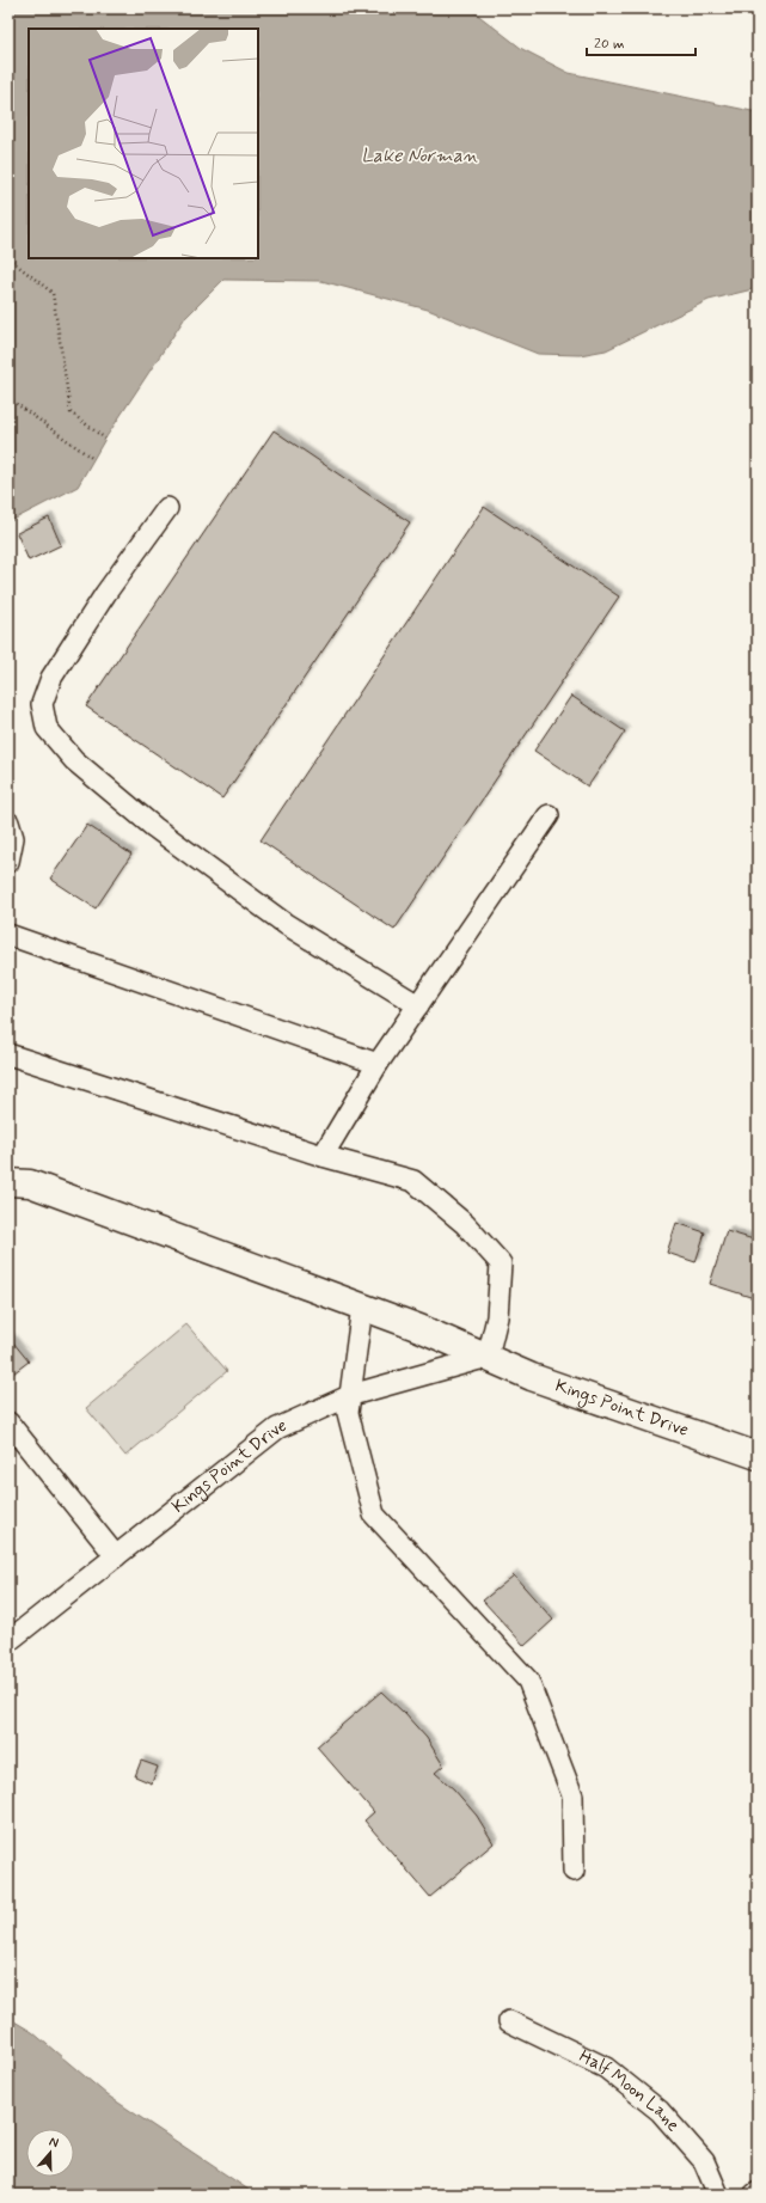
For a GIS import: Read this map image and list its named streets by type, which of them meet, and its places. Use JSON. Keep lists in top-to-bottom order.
{
  "streets": {
    "street": ["Kings Point Drive"],
    "lane": ["Half Moon Lane"]
  },
  "water": ["Lake Norman"],
  "scale_bar": "20 m",
  "north": "top"
}
